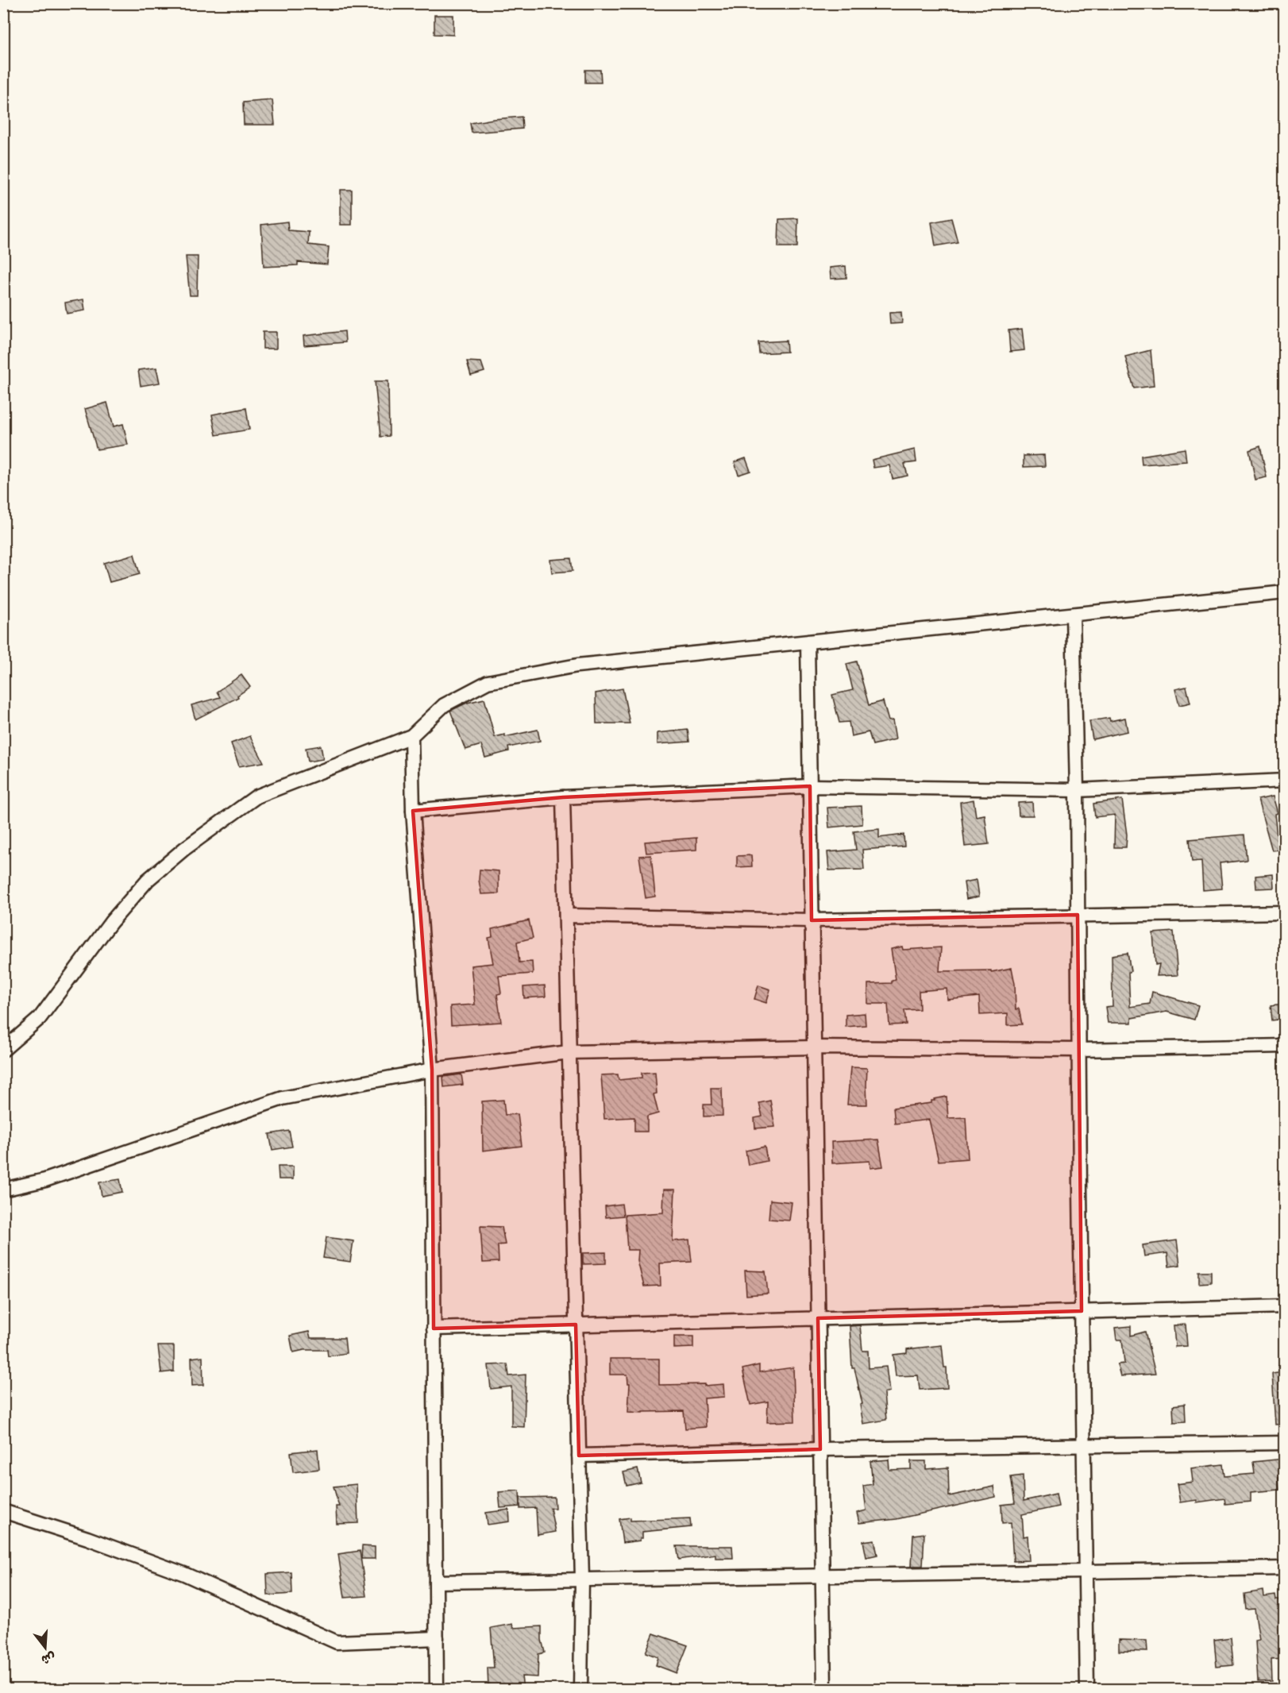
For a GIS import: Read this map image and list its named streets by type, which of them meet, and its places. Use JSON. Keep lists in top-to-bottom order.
{
  "north": "bottom"
}
